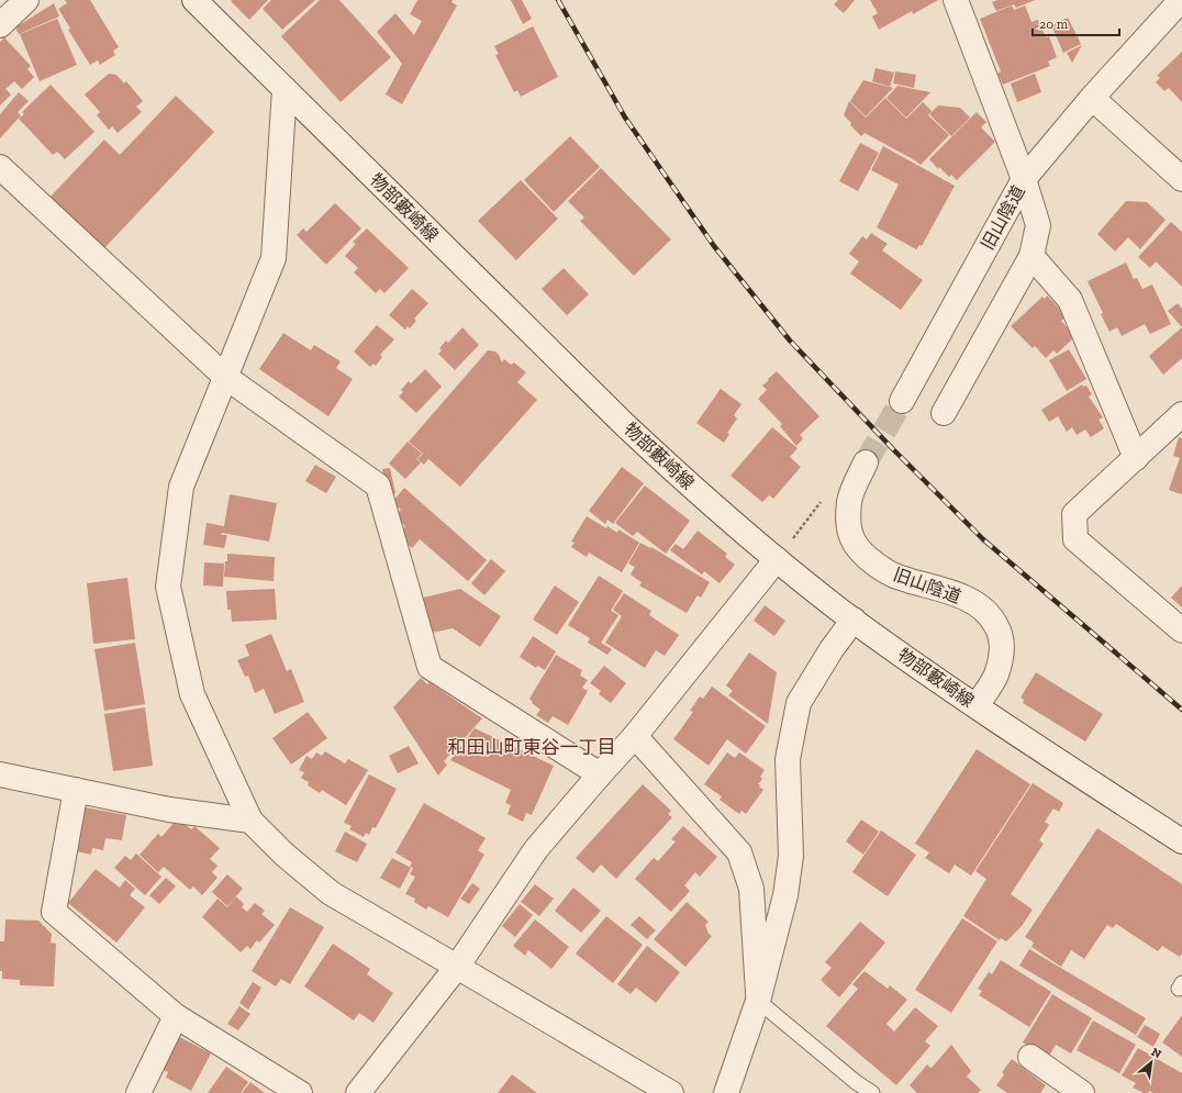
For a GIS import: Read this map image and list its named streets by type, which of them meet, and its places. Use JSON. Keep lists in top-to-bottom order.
{
  "streets": {
    "street": ["物部藪崎線", "旧山陰道"]
  },
  "crossings": [
    ["物部藪崎線", "旧山陰道"]
  ],
  "districts": ["和田山町東谷一丁目"],
  "scale_bar": "20 m",
  "north": "top right"
}
